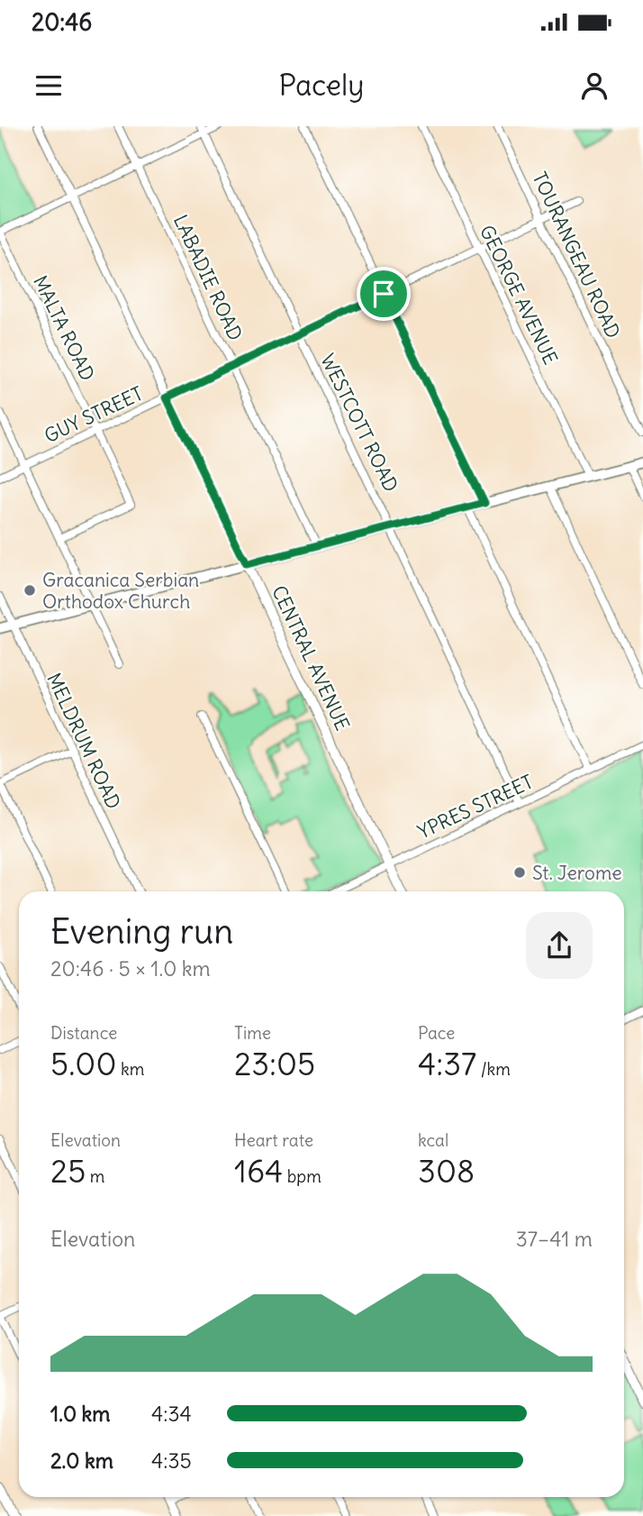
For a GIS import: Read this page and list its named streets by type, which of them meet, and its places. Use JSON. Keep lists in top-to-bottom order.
{
  "streets": {
    "street": [
      "TOURANGEAU ROAD",
      "LABADIE ROAD",
      "GEORGE AVENUE",
      "MALTA ROAD",
      "GUY STREET",
      "WESTCOTT ROAD",
      "CENTRAL AVENUE",
      "MELDRUM ROAD",
      "YPRES STREET"
    ]
  },
  "crossings": [
    ["TOURANGEAU ROAD", "GUY STREET"],
    ["LABADIE ROAD", "GUY STREET"],
    ["GEORGE AVENUE", "GUY STREET"],
    ["MALTA ROAD", "GUY STREET"],
    ["GUY STREET", "WESTCOTT ROAD"],
    ["GUY STREET", "CENTRAL AVENUE"],
    ["WESTCOTT ROAD", "YPRES STREET"],
    ["CENTRAL AVENUE", "YPRES STREET"]
  ],
  "places": ["Gracanica Serbian Orthodox Church", "St. Jerome"],
  "page": {
    "status": "20:46",
    "header": "Pacely",
    "heading": ["Evening run", "20:46 · 5 × 1.0 km"],
    "stats": [
      ["Distance", "5.00 km"],
      ["Time", "23:05"],
      ["Pace", "4:37 /km"],
      ["Elevation", "25 m"],
      ["Heart rate", "164 bpm"],
      ["kcal", "308"]
    ],
    "chart": ["Elevation", "37–41 m"],
    "list": [
      {
        "name": "1.0 km",
        "note": "4:34"
      },
      {
        "name": "2.0 km",
        "note": "4:35"
      }
    ]
  }
}
